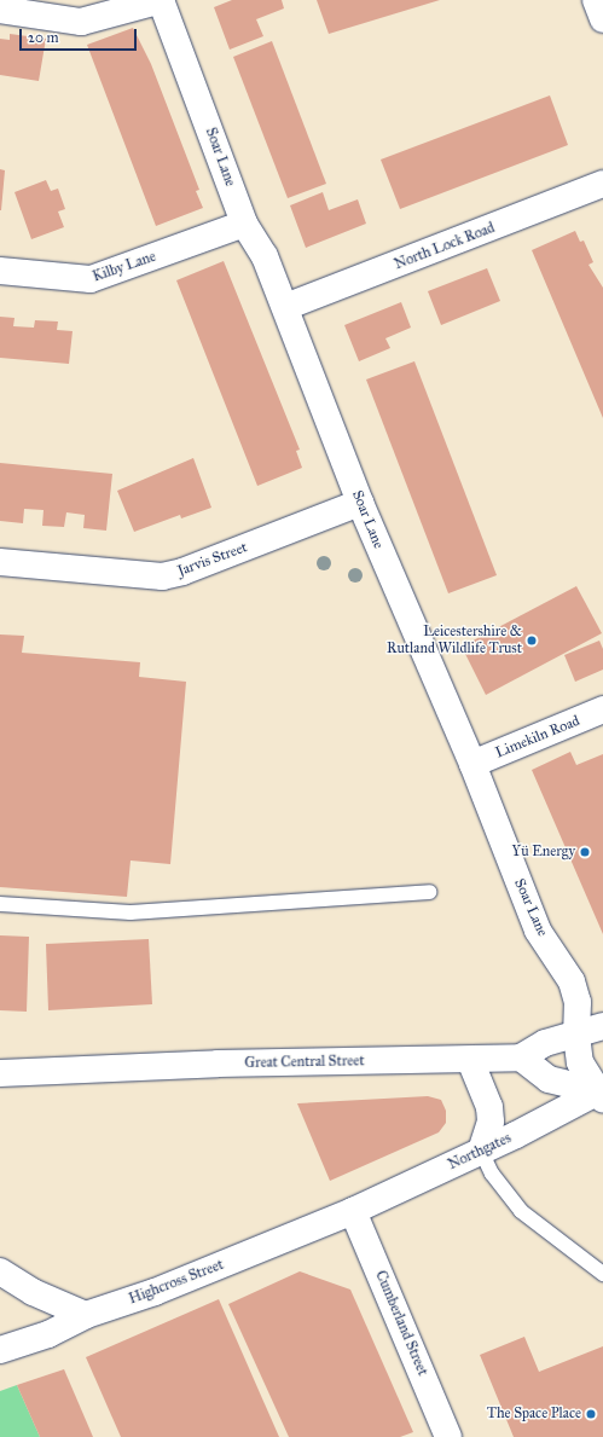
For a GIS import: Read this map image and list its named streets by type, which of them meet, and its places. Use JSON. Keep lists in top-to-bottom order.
{
  "streets": {
    "street": [
      "Soar Lane",
      "North Lock Road",
      "Kilby Lane",
      "Jarvis Street",
      "Limekiln Road",
      "Great Central Street",
      "Northgates",
      "Highcross Street",
      "Cumberland Street"
    ]
  },
  "crossings": [
    ["Soar Lane", "North Lock Road"],
    ["Soar Lane", "Kilby Lane"],
    ["Soar Lane", "Jarvis Street"],
    ["Soar Lane", "Limekiln Road"],
    ["Soar Lane", "Northgates"],
    ["Northgates", "Highcross Street"],
    ["Northgates", "Cumberland Street"],
    ["Highcross Street", "Cumberland Street"]
  ],
  "places": ["Leicestershire & Rutland Wildlife Trust", "Yü Energy", "The Space Place"],
  "scale_bar": "20 m"
}
